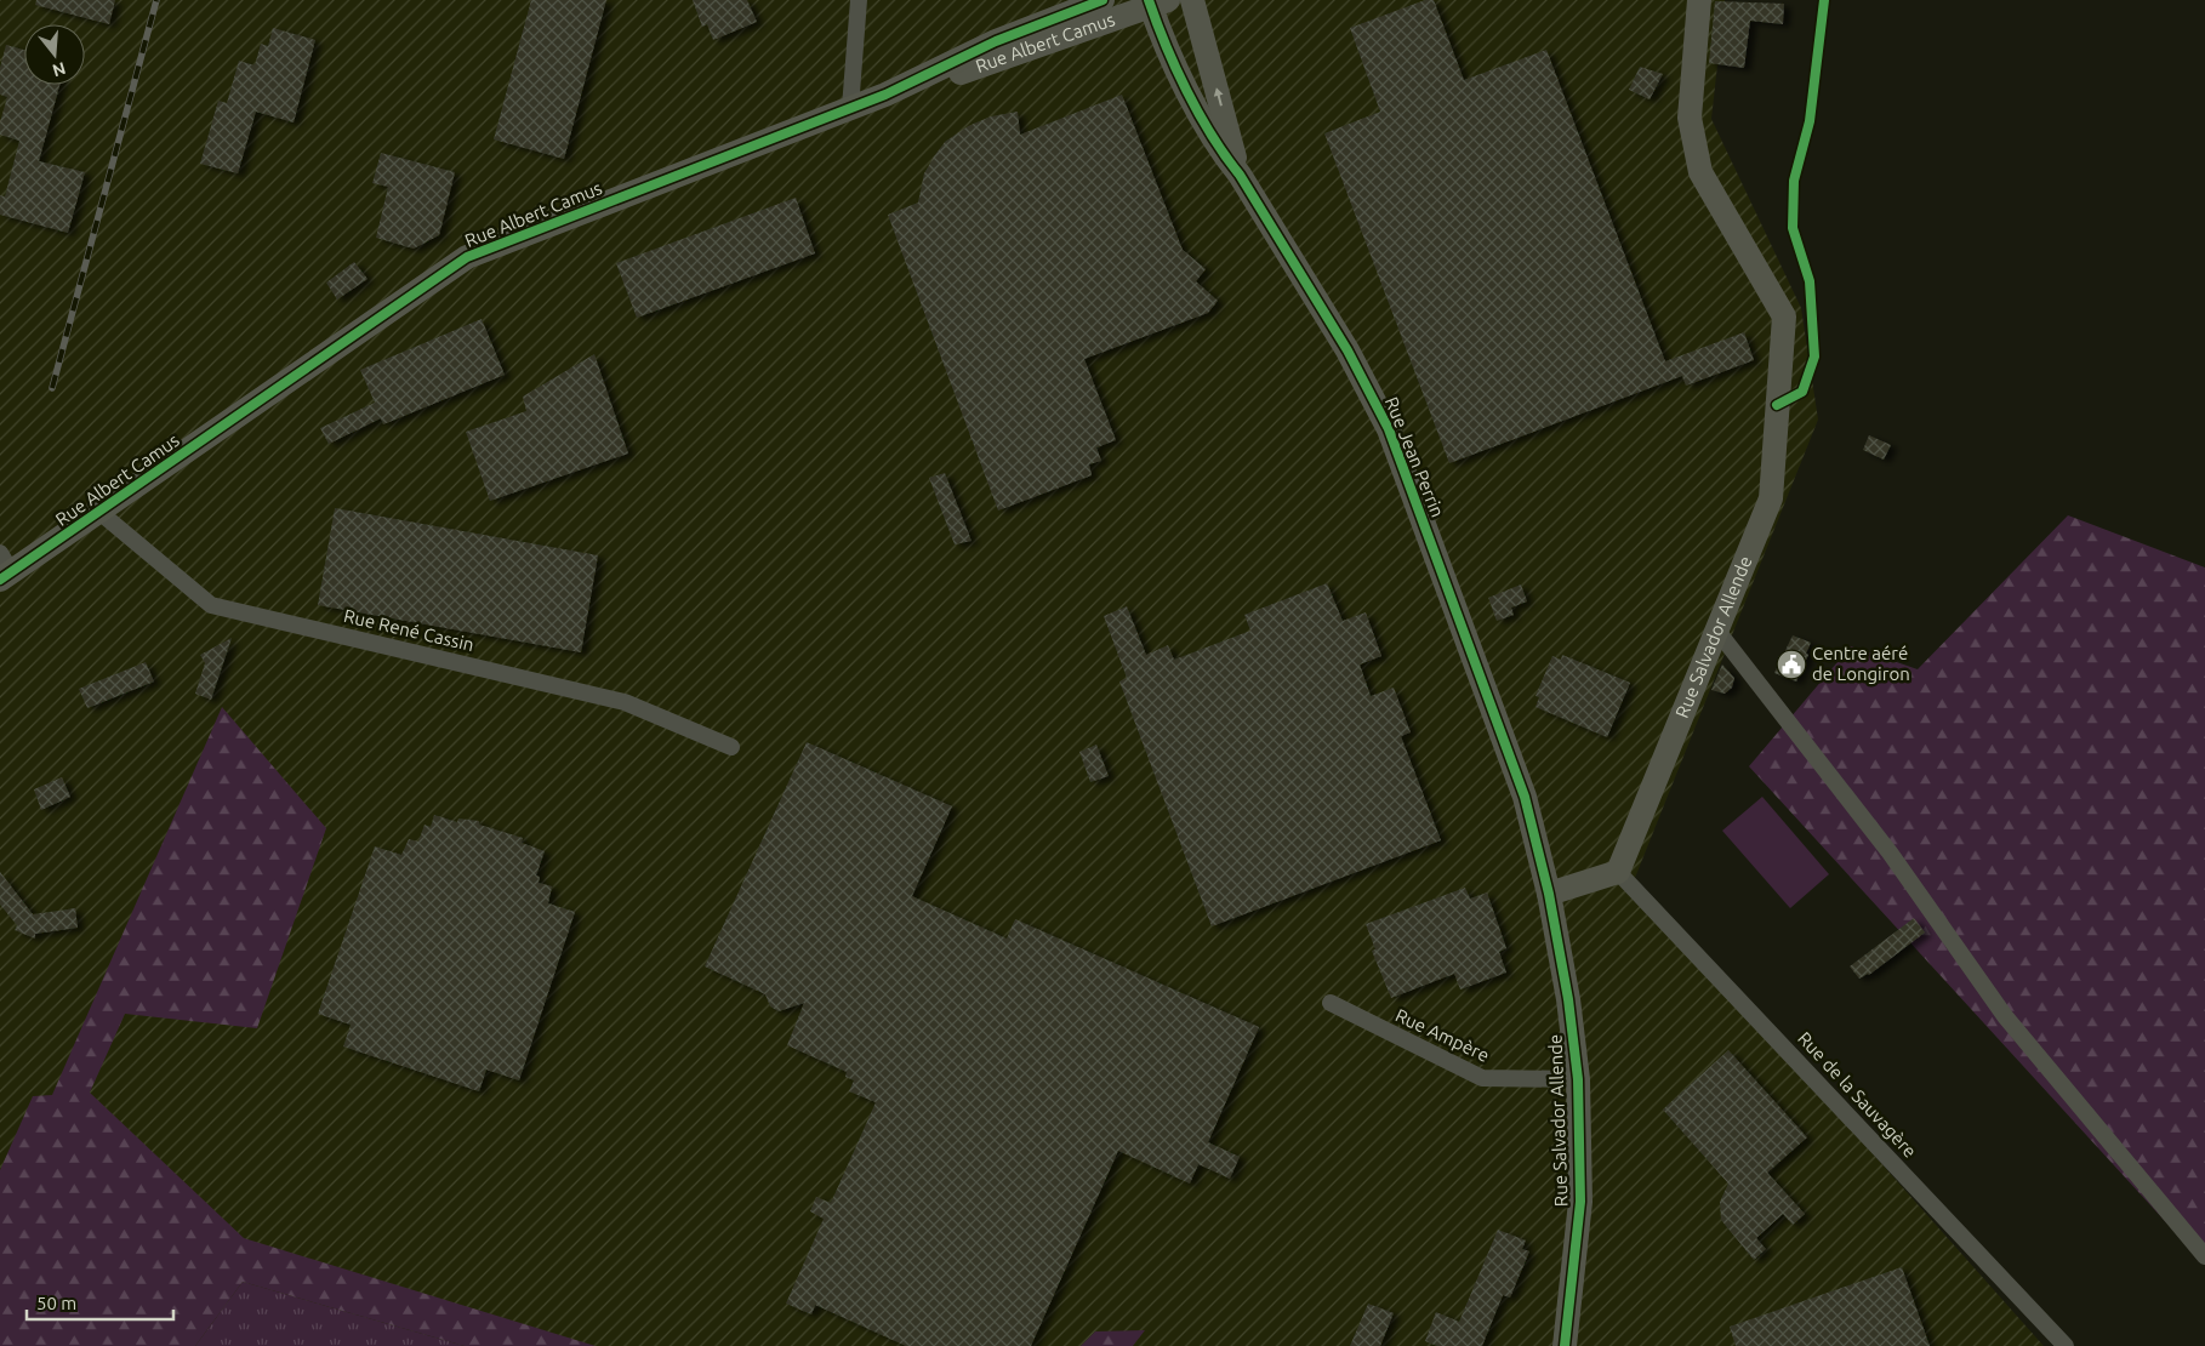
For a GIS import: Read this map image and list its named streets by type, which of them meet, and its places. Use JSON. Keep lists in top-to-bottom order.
{
  "streets": {
    "street": [
      "Rue Albert Camus",
      "Rue Jean Perrin",
      "Rue René Cassin",
      "Rue Salvador Allende",
      "Rue Ampère",
      "Rue de la Sauvagère"
    ]
  },
  "crossings": [
    ["Rue Albert Camus", "Rue Jean Perrin"],
    ["Rue Albert Camus", "Rue René Cassin"],
    ["Rue Jean Perrin", "Rue Salvador Allende"],
    ["Rue Salvador Allende", "Rue Ampère"],
    ["Rue Salvador Allende", "Rue de la Sauvagère"]
  ],
  "places": {
    "public building": ["Centre aéré de Longiron"]
  },
  "scale_bar": "50 m",
  "north": "bottom"
}
